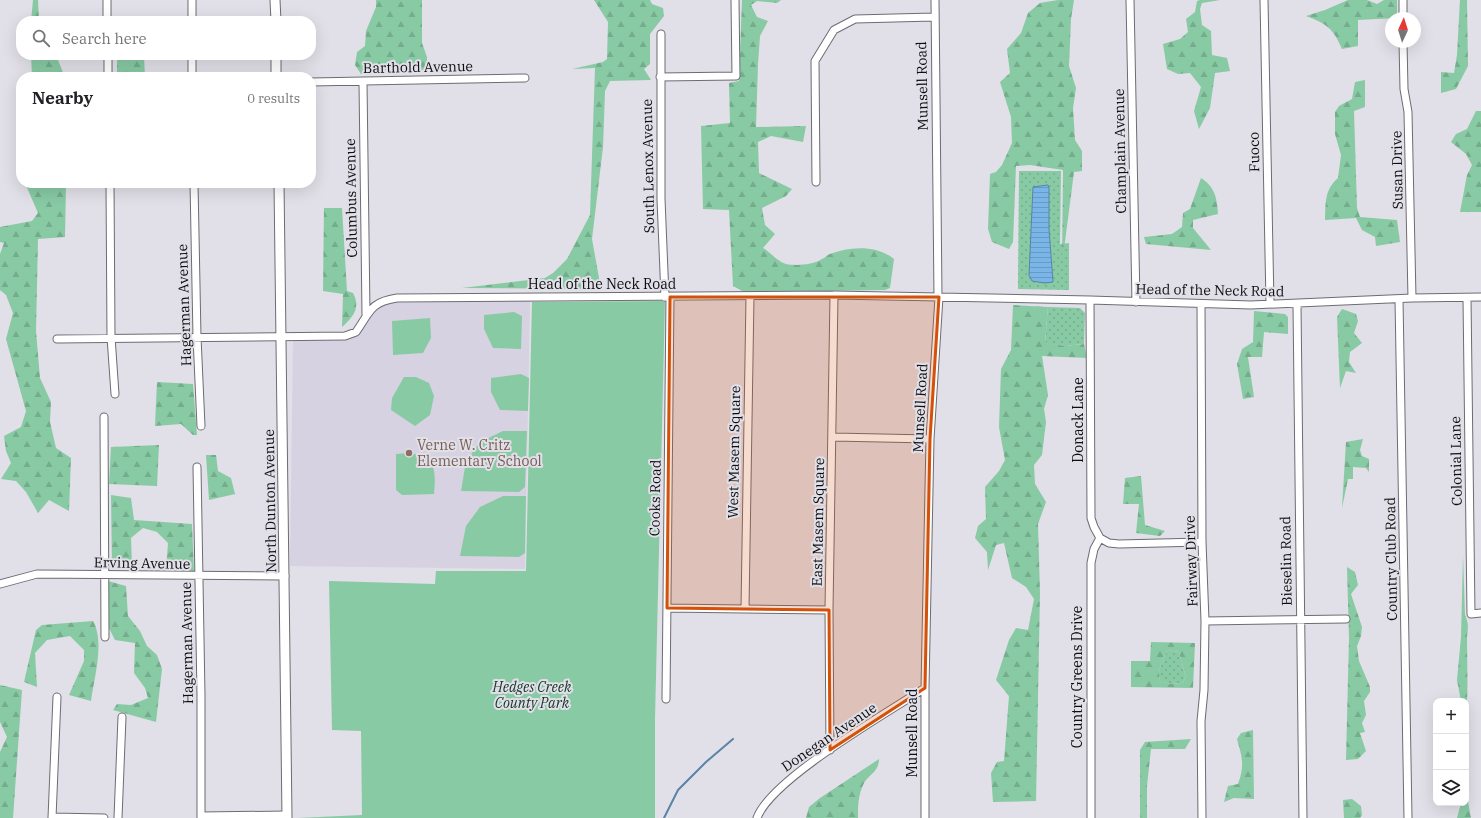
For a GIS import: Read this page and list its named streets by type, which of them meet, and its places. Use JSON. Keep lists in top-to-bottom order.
{
  "streets": {
    "street": [
      "Barthold Avenue",
      "Munsell Road",
      "Champlain Avenue",
      "Fuoco",
      "South Lenox Avenue",
      "Susan Drive",
      "Columbus Avenue",
      "Head of the Neck Road",
      "Hagerman Avenue",
      "Donack Lane",
      "West Masem Square",
      "Colonial Lane",
      "Cooks Road",
      "North Dunton Avenue",
      "East Masem Square",
      "Country Club Road",
      "Fairway Drive",
      "Bieselin Road",
      "Erving Avenue",
      "Country Greens Drive",
      "Donegan Avenue"
    ]
  },
  "crossings": [
    ["Barthold Avenue", "Columbus Avenue"],
    ["Munsell Road", "Head of the Neck Road"],
    ["Munsell Road", "Donegan Avenue"],
    ["Champlain Avenue", "Head of the Neck Road"],
    ["Fuoco", "Head of the Neck Road"],
    ["South Lenox Avenue", "Head of the Neck Road"],
    ["South Lenox Avenue", "Cooks Road"],
    ["Susan Drive", "Head of the Neck Road"],
    ["Columbus Avenue", "Head of the Neck Road"],
    ["Head of the Neck Road", "Hagerman Avenue"],
    ["Head of the Neck Road", "Donack Lane"],
    ["Head of the Neck Road", "West Masem Square"],
    ["Head of the Neck Road", "Colonial Lane"],
    ["Head of the Neck Road", "Cooks Road"],
    ["Head of the Neck Road", "North Dunton Avenue"],
    ["Head of the Neck Road", "East Masem Square"],
    ["Head of the Neck Road", "Country Club Road"],
    ["Head of the Neck Road", "Fairway Drive"],
    ["Head of the Neck Road", "Bieselin Road"],
    ["Hagerman Avenue", "Erving Avenue"],
    ["Donack Lane", "Country Greens Drive"],
    ["North Dunton Avenue", "Erving Avenue"],
    ["East Masem Square", "Donegan Avenue"]
  ],
  "parks": ["Hedges Creek County Park"],
  "places": ["Verne W. Critz Elementary School"],
  "north": "top",
  "page": {
    "search": "Search here",
    "heading": ["Nearby", "0 results"],
    "map_buttons": ["+", "−"]
  }
}
